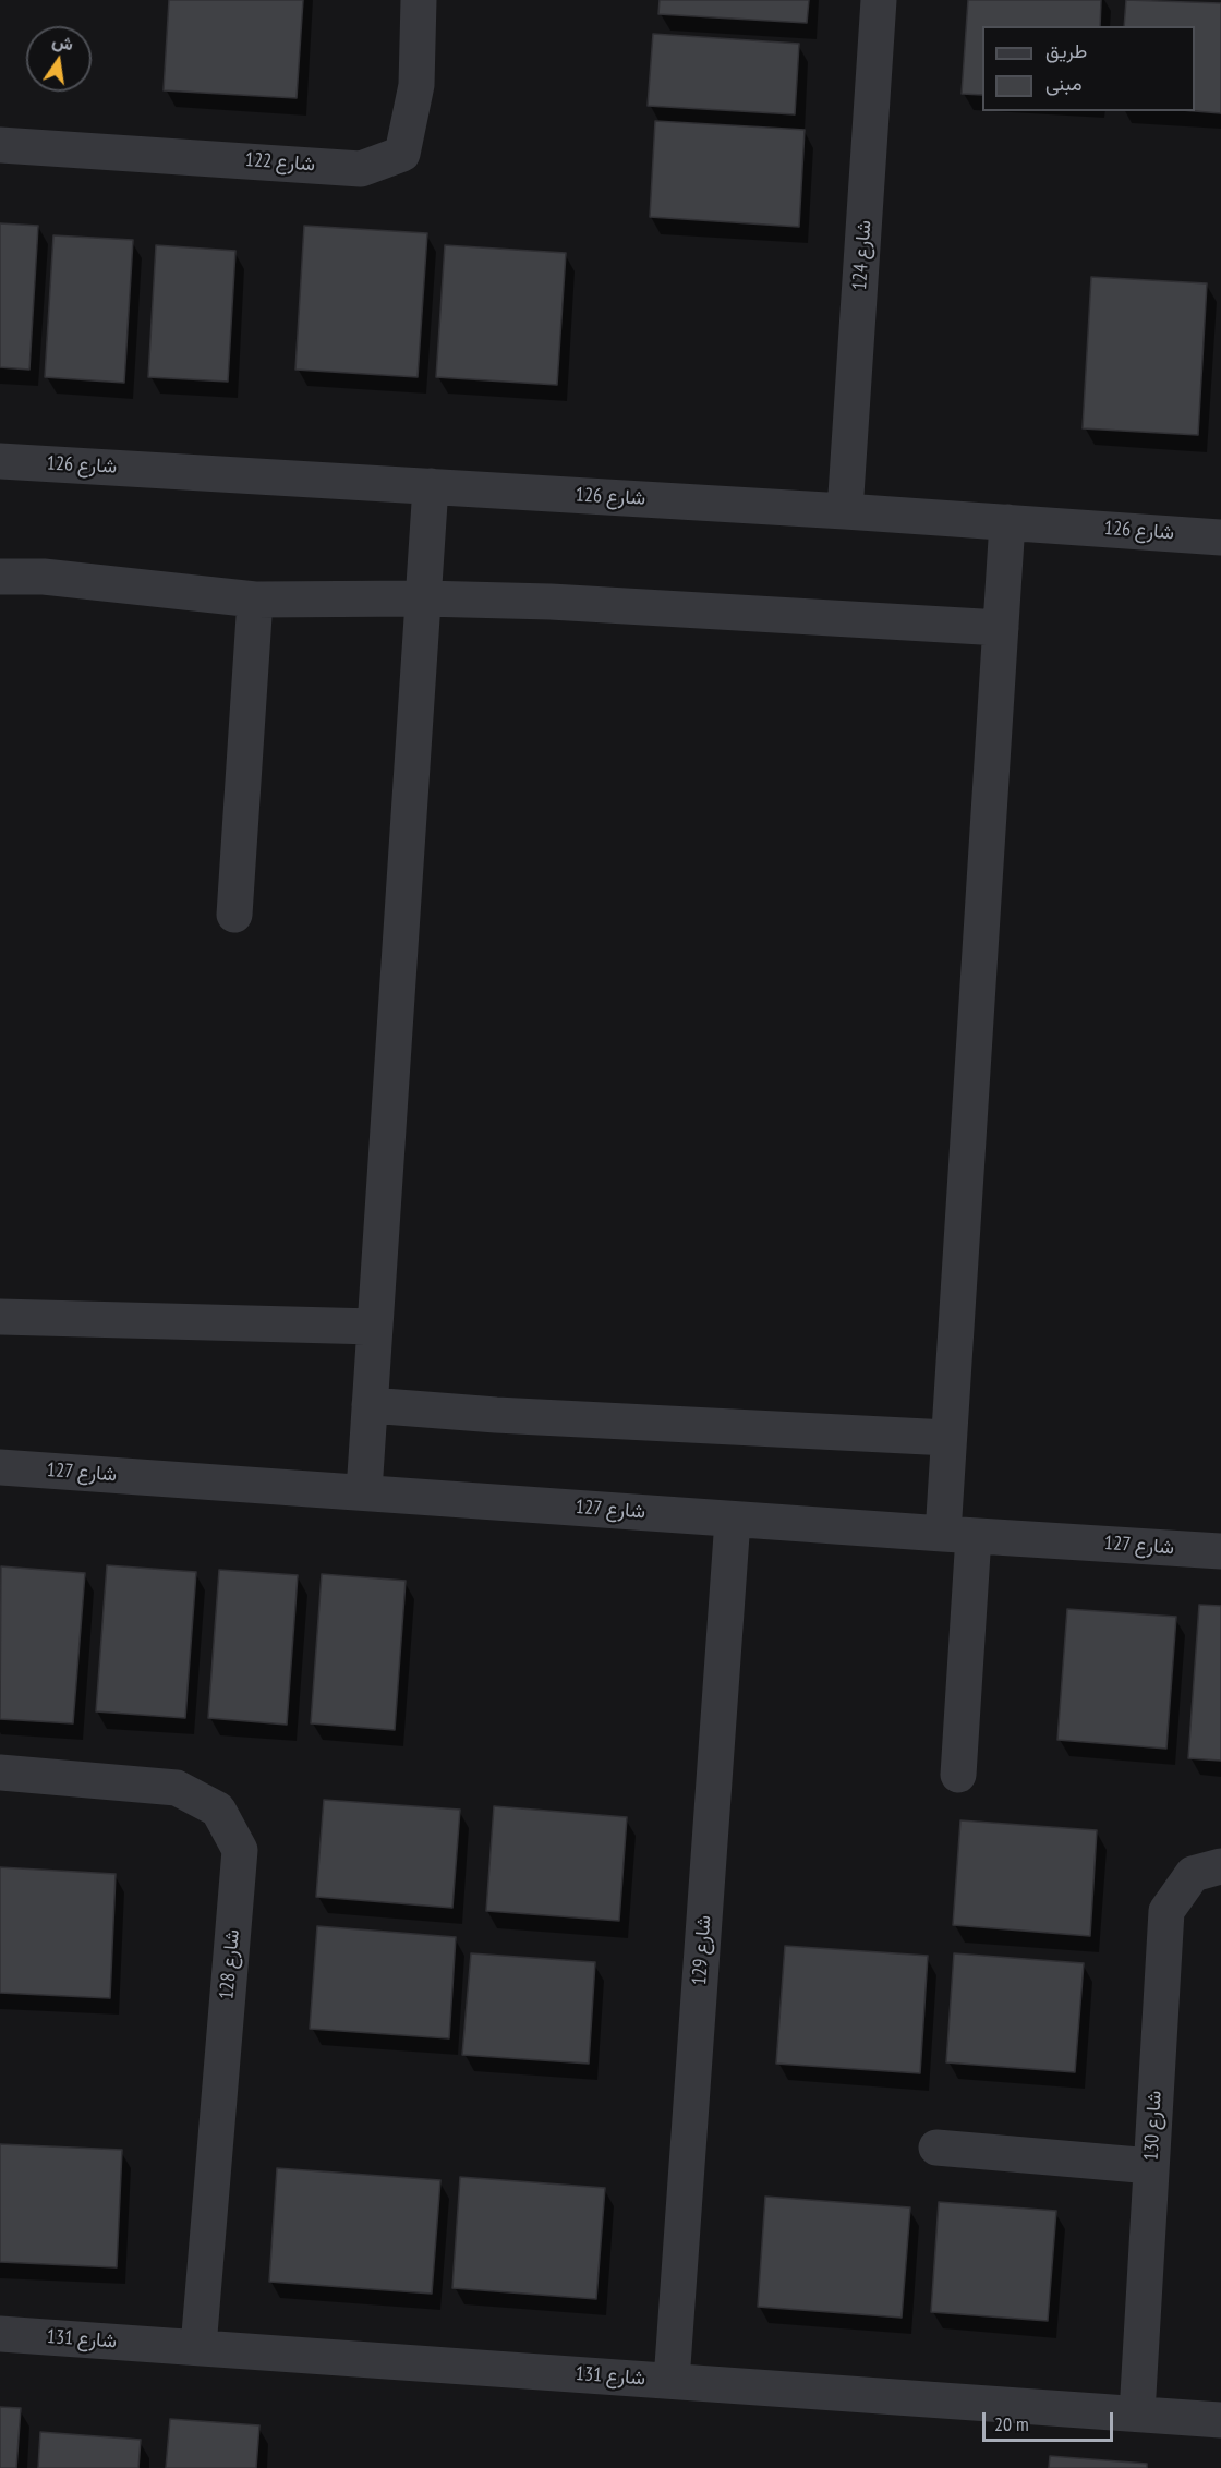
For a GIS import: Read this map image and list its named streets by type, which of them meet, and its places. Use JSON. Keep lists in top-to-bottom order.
{
  "streets": {
    "street": [
      "شارع 122",
      "شارع 124",
      "شارع 126",
      "شارع 127",
      "شارع 129",
      "شارع 128",
      "شارع 130",
      "شارع 131"
    ]
  },
  "crossings": [
    ["شارع 124", "شارع 126"],
    ["شارع 127", "شارع 129"],
    ["شارع 129", "شارع 131"],
    ["شارع 128", "شارع 131"],
    ["شارع 130", "شارع 131"]
  ],
  "legend": ["طريق", "مبنى"],
  "scale_bar": "20 m",
  "north": "top"
}
